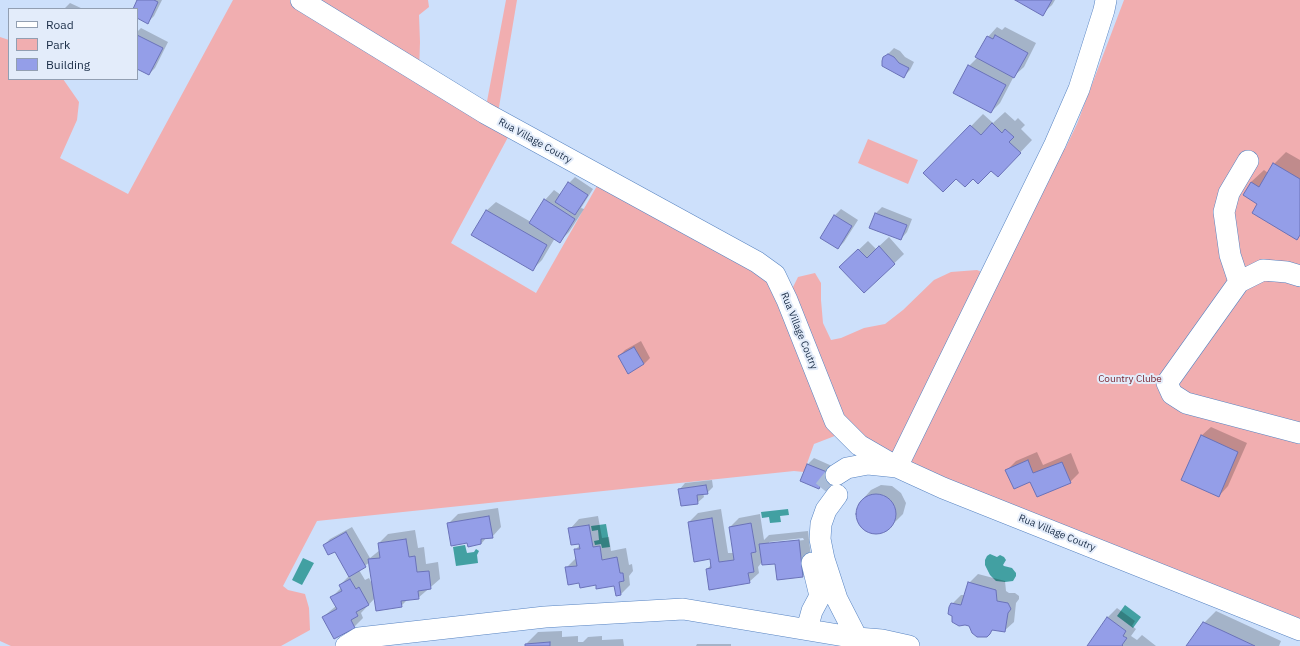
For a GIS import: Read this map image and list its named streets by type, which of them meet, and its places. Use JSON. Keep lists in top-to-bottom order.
{
  "streets": {
    "street": ["Rua Village Coutry"]
  },
  "parks": ["Country Clube"],
  "legend": ["Road", "Park", "Building"]
}
